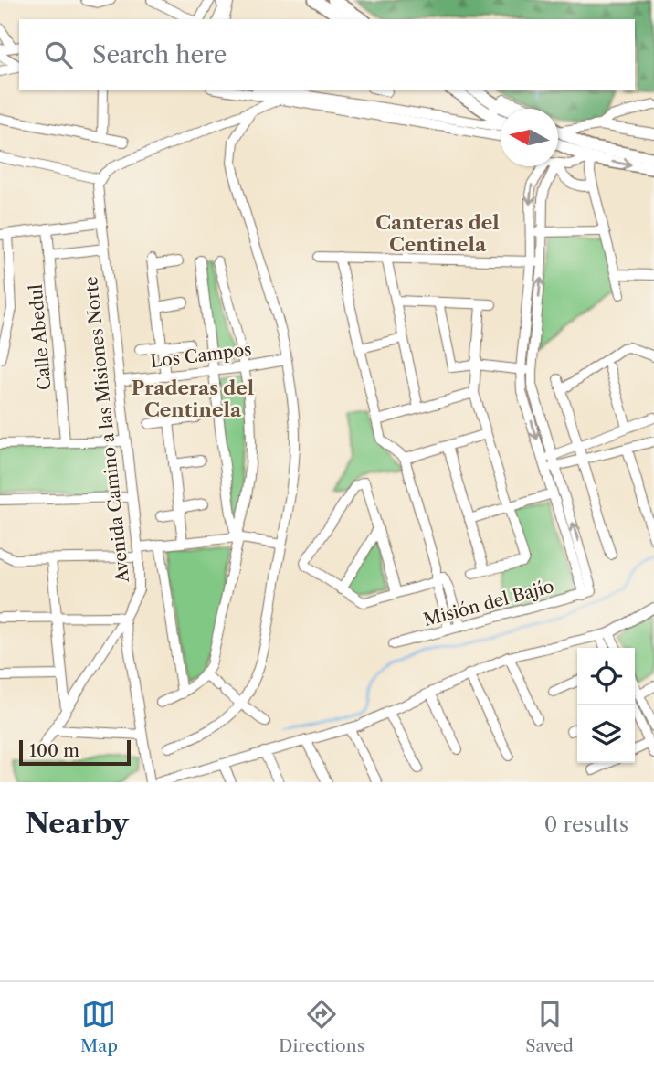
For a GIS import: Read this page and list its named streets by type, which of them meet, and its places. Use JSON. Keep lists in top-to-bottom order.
{
  "streets": {
    "street": [
      "Calle Abedul",
      "Los Campos",
      "Avenida Camino a las Misiones Norte",
      "Misión del Bajío"
    ]
  },
  "crossings": [
    ["Los Campos", "Avenida Camino a las Misiones Norte"]
  ],
  "districts": ["Canteras del Centinela", "Praderas del Centinela"],
  "scale_bar": "100 m",
  "north": "left",
  "page": {
    "search": "Search here",
    "scale": "100 m",
    "heading": ["Nearby", "0 results"],
    "nav": ["Map", "Directions", "Saved"]
  }
}
